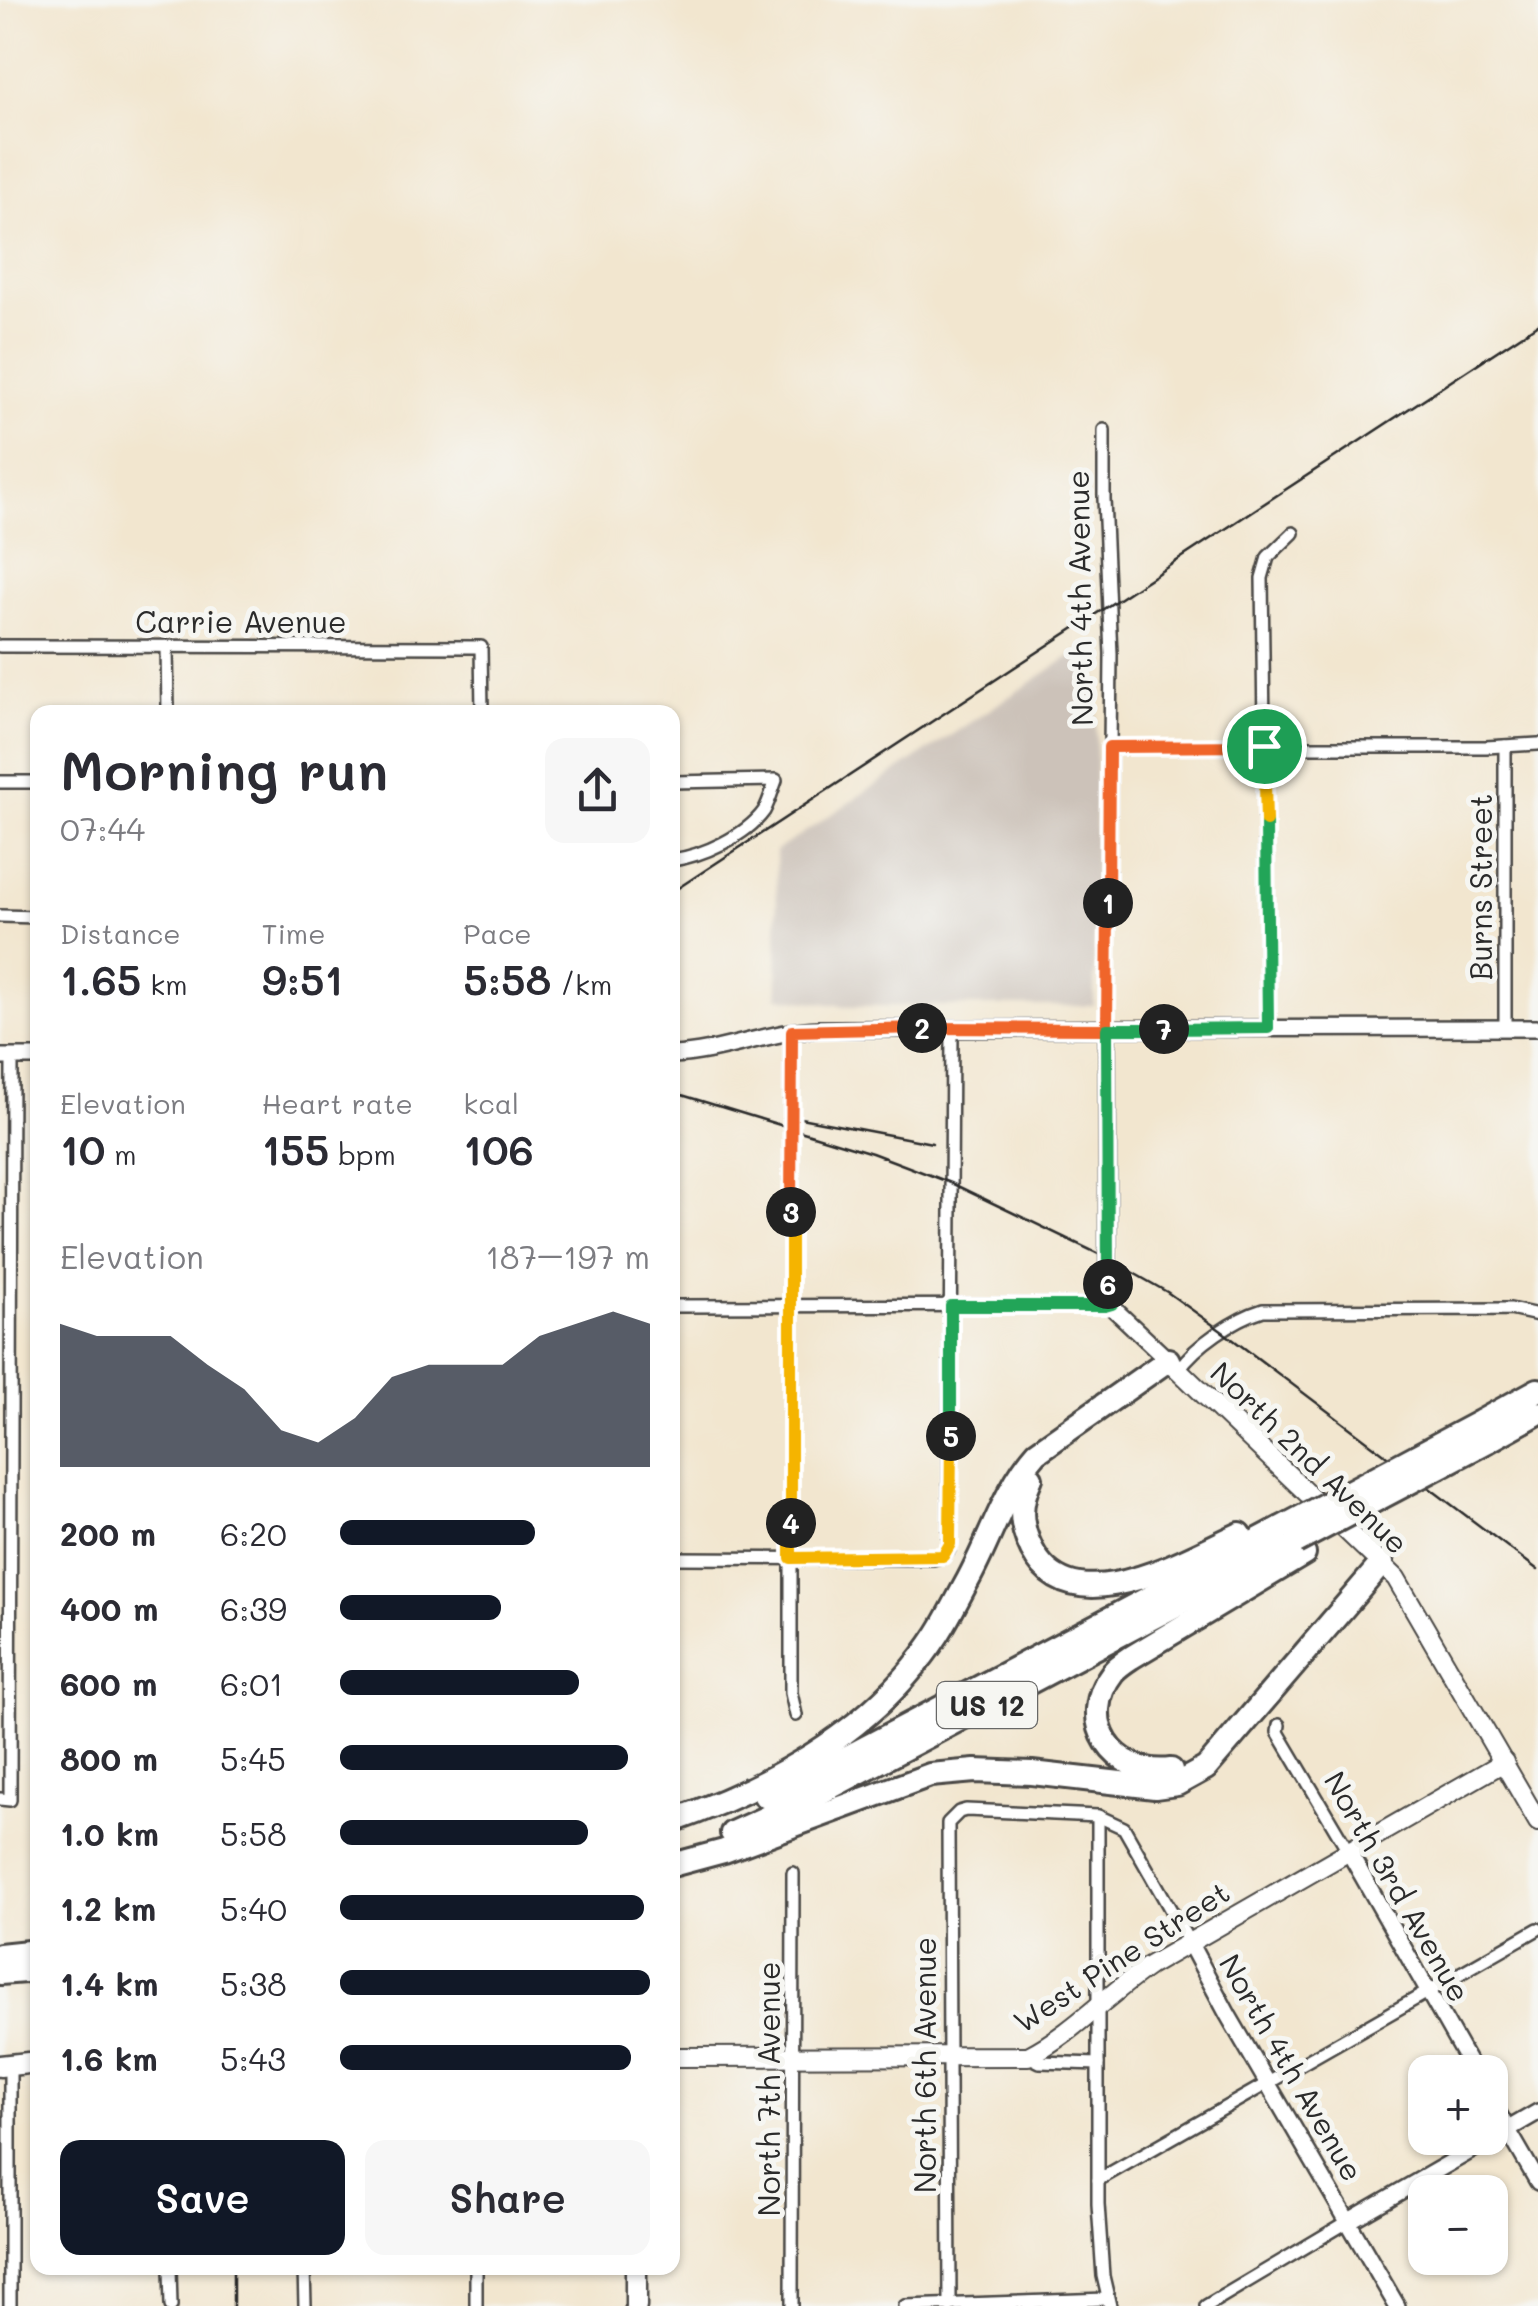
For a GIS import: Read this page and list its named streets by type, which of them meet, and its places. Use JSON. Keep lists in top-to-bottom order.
{
  "streets": {
    "highway": ["US 12"],
    "main road": ["North 2nd Avenue", "West Pine Street"],
    "street": [
      "North 4th Avenue",
      "Carrie Avenue",
      "Burns Street",
      "North 3rd Avenue",
      "North 6th Avenue",
      "North 7th Avenue"
    ]
  },
  "crossings": [
    ["North 4th Avenue", "North 2nd Avenue"],
    ["North 4th Avenue", "West Pine Street"],
    ["North 4th Avenue", "North 6th Avenue"],
    ["North 2nd Avenue", "West Pine Street"],
    ["North 3rd Avenue", "West Pine Street"],
    ["West Pine Street", "North 6th Avenue"],
    ["West Pine Street", "North 7th Avenue"]
  ],
  "page": {
    "heading": ["Morning run", "07:44"],
    "stats": [
      ["Distance", "1.65 km"],
      ["Time", "9:51"],
      ["Pace", "5:58 /km"],
      ["Elevation", "10 m"],
      ["Heart rate", "155 bpm"],
      ["kcal", "106"]
    ],
    "pins": [
      "1",
      "2",
      "7",
      "3",
      "6",
      "5",
      "4"
    ],
    "chart": ["Elevation", "187–197 m"],
    "list": [
      {
        "name": "200 m",
        "note": "6:20"
      },
      {
        "name": "400 m",
        "note": "6:39"
      },
      {
        "name": "600 m",
        "note": "6:01"
      },
      {
        "name": "800 m",
        "note": "5:45"
      },
      {
        "name": "1.0 km",
        "note": "5:58"
      },
      {
        "name": "1.2 km",
        "note": "5:40"
      },
      {
        "name": "1.4 km",
        "note": "5:38"
      },
      {
        "name": "1.6 km",
        "note": "5:43"
      }
    ],
    "map_buttons": ["+", "−"],
    "buttons": ["Save", "Share"]
  }
}
